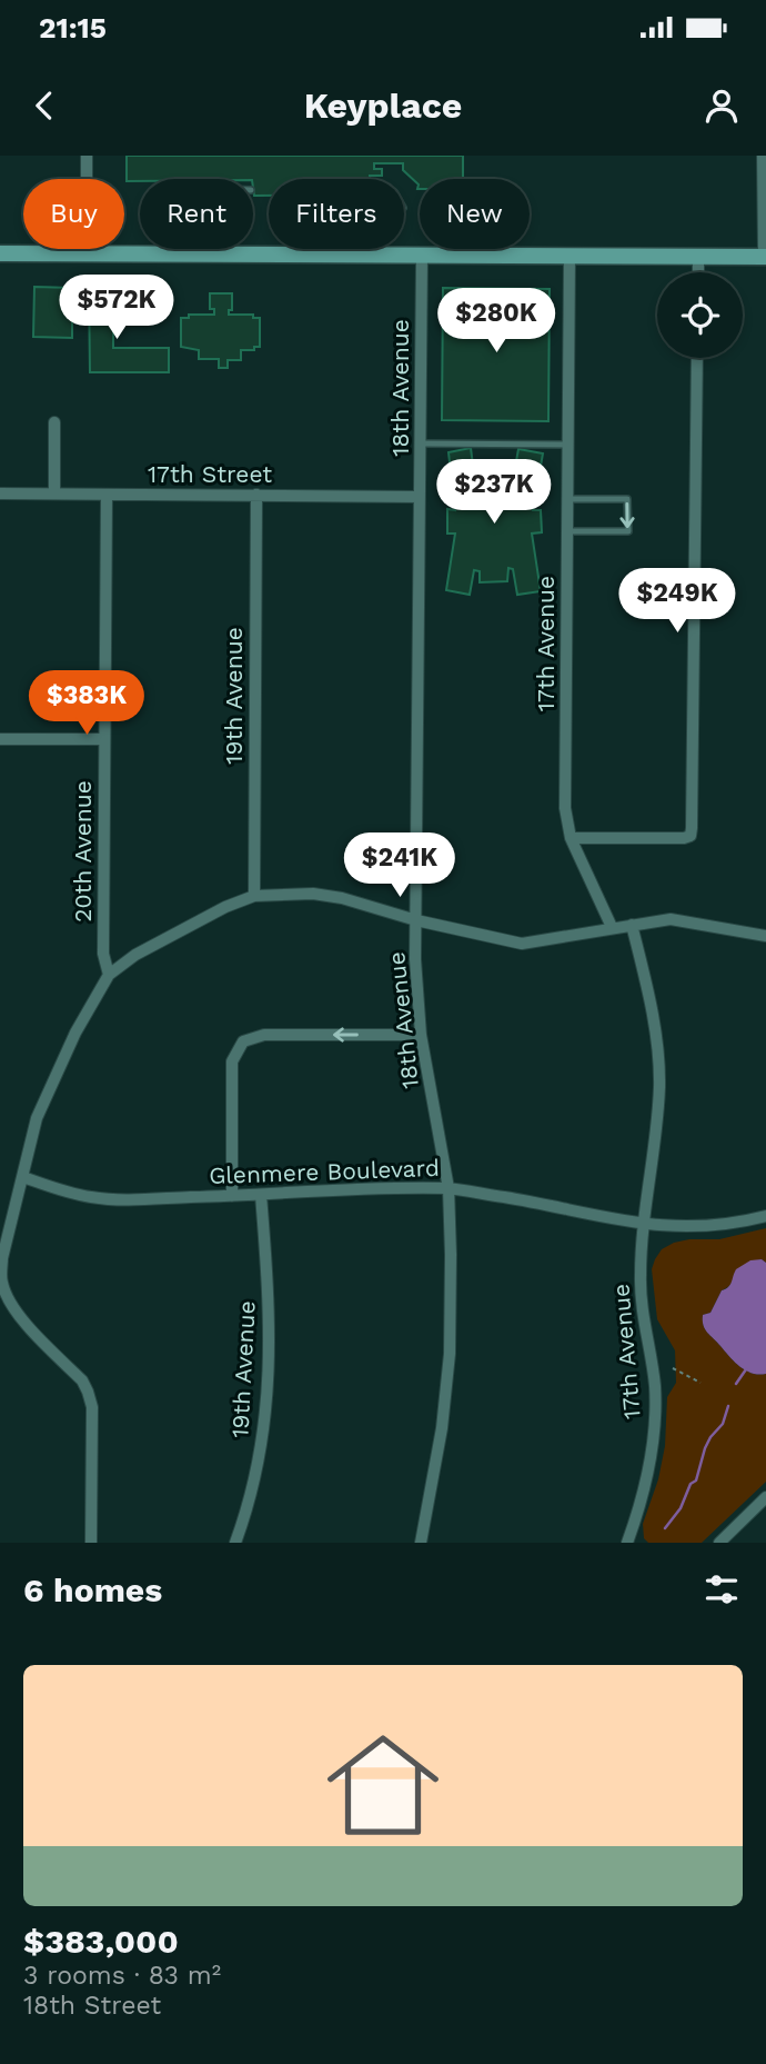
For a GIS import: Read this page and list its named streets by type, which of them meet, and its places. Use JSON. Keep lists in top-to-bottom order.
{
  "streets": {
    "street": [
      "18th Avenue",
      "17th Street",
      "17th Avenue",
      "19th Avenue",
      "20th Avenue",
      "Glenmere Boulevard"
    ]
  },
  "crossings": [
    ["18th Avenue", "17th Street"],
    ["18th Avenue", "Glenmere Boulevard"],
    ["17th Street", "19th Avenue"],
    ["17th Street", "20th Avenue"],
    ["17th Avenue", "Glenmere Boulevard"],
    ["19th Avenue", "Glenmere Boulevard"]
  ],
  "page": {
    "status": "21:15",
    "header": "Keyplace",
    "chip": [
      "Buy",
      "Rent",
      "Filters",
      "New"
    ],
    "price": [
      "$572K",
      "$280K",
      "$237K",
      "$249K",
      "$383K",
      "$241K"
    ],
    "heading": "6 homes",
    "list": [
      {
        "name": "$383,000",
        "note": "3 rooms · 83 m² · 18th Street"
      }
    ]
  }
}
